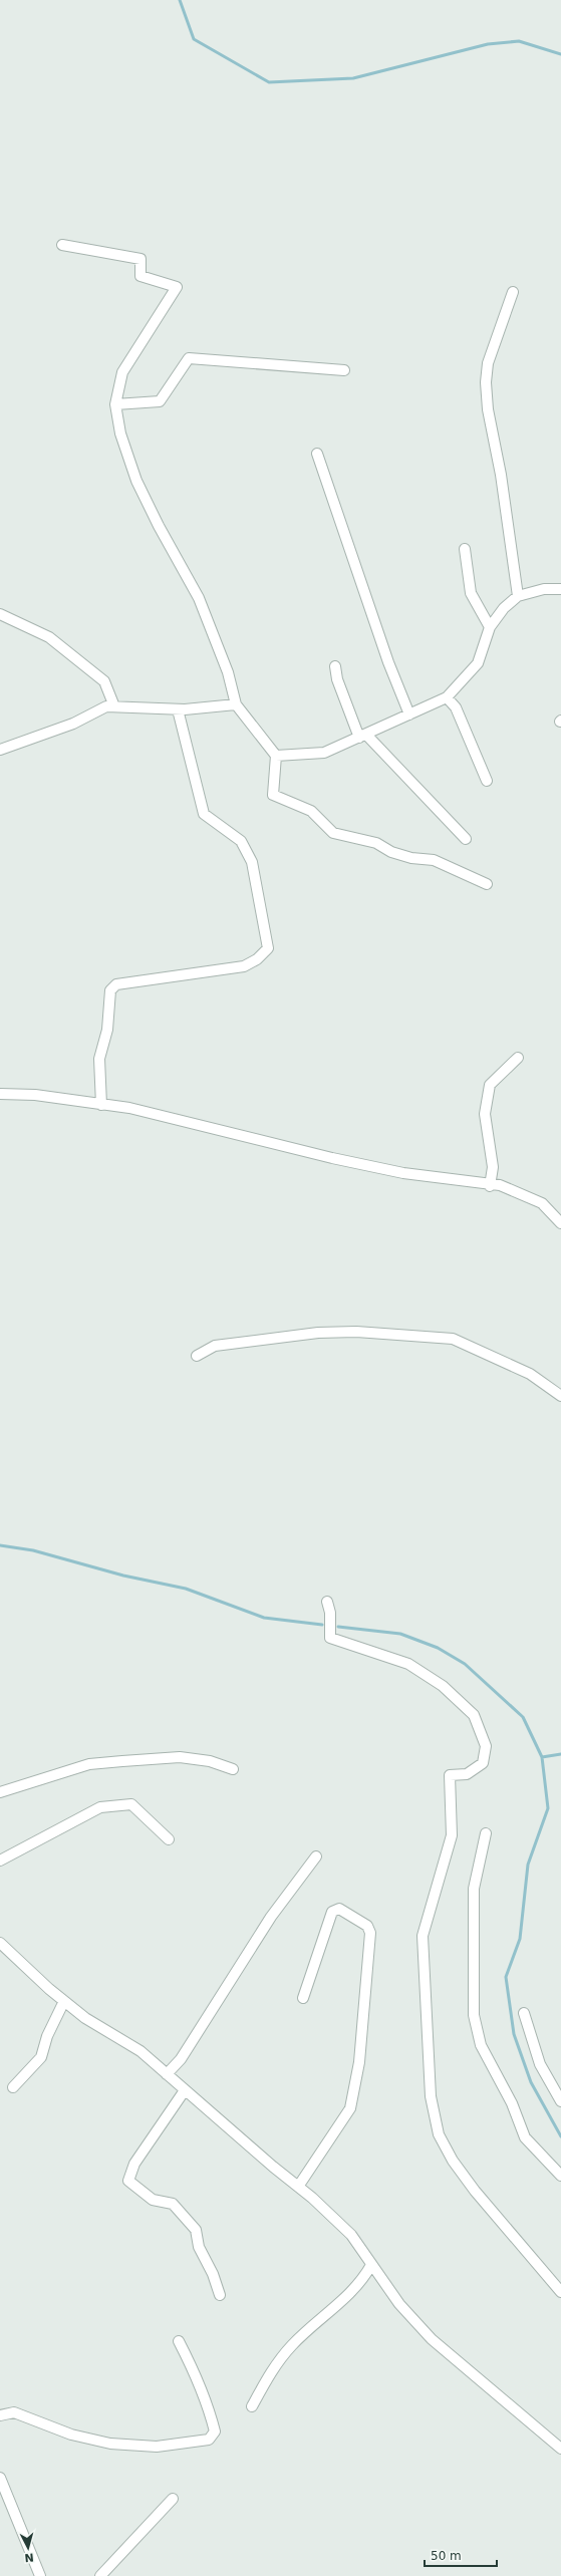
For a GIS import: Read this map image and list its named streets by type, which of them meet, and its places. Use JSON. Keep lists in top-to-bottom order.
{
  "scale_bar": "50 m",
  "north": "bottom"
}
